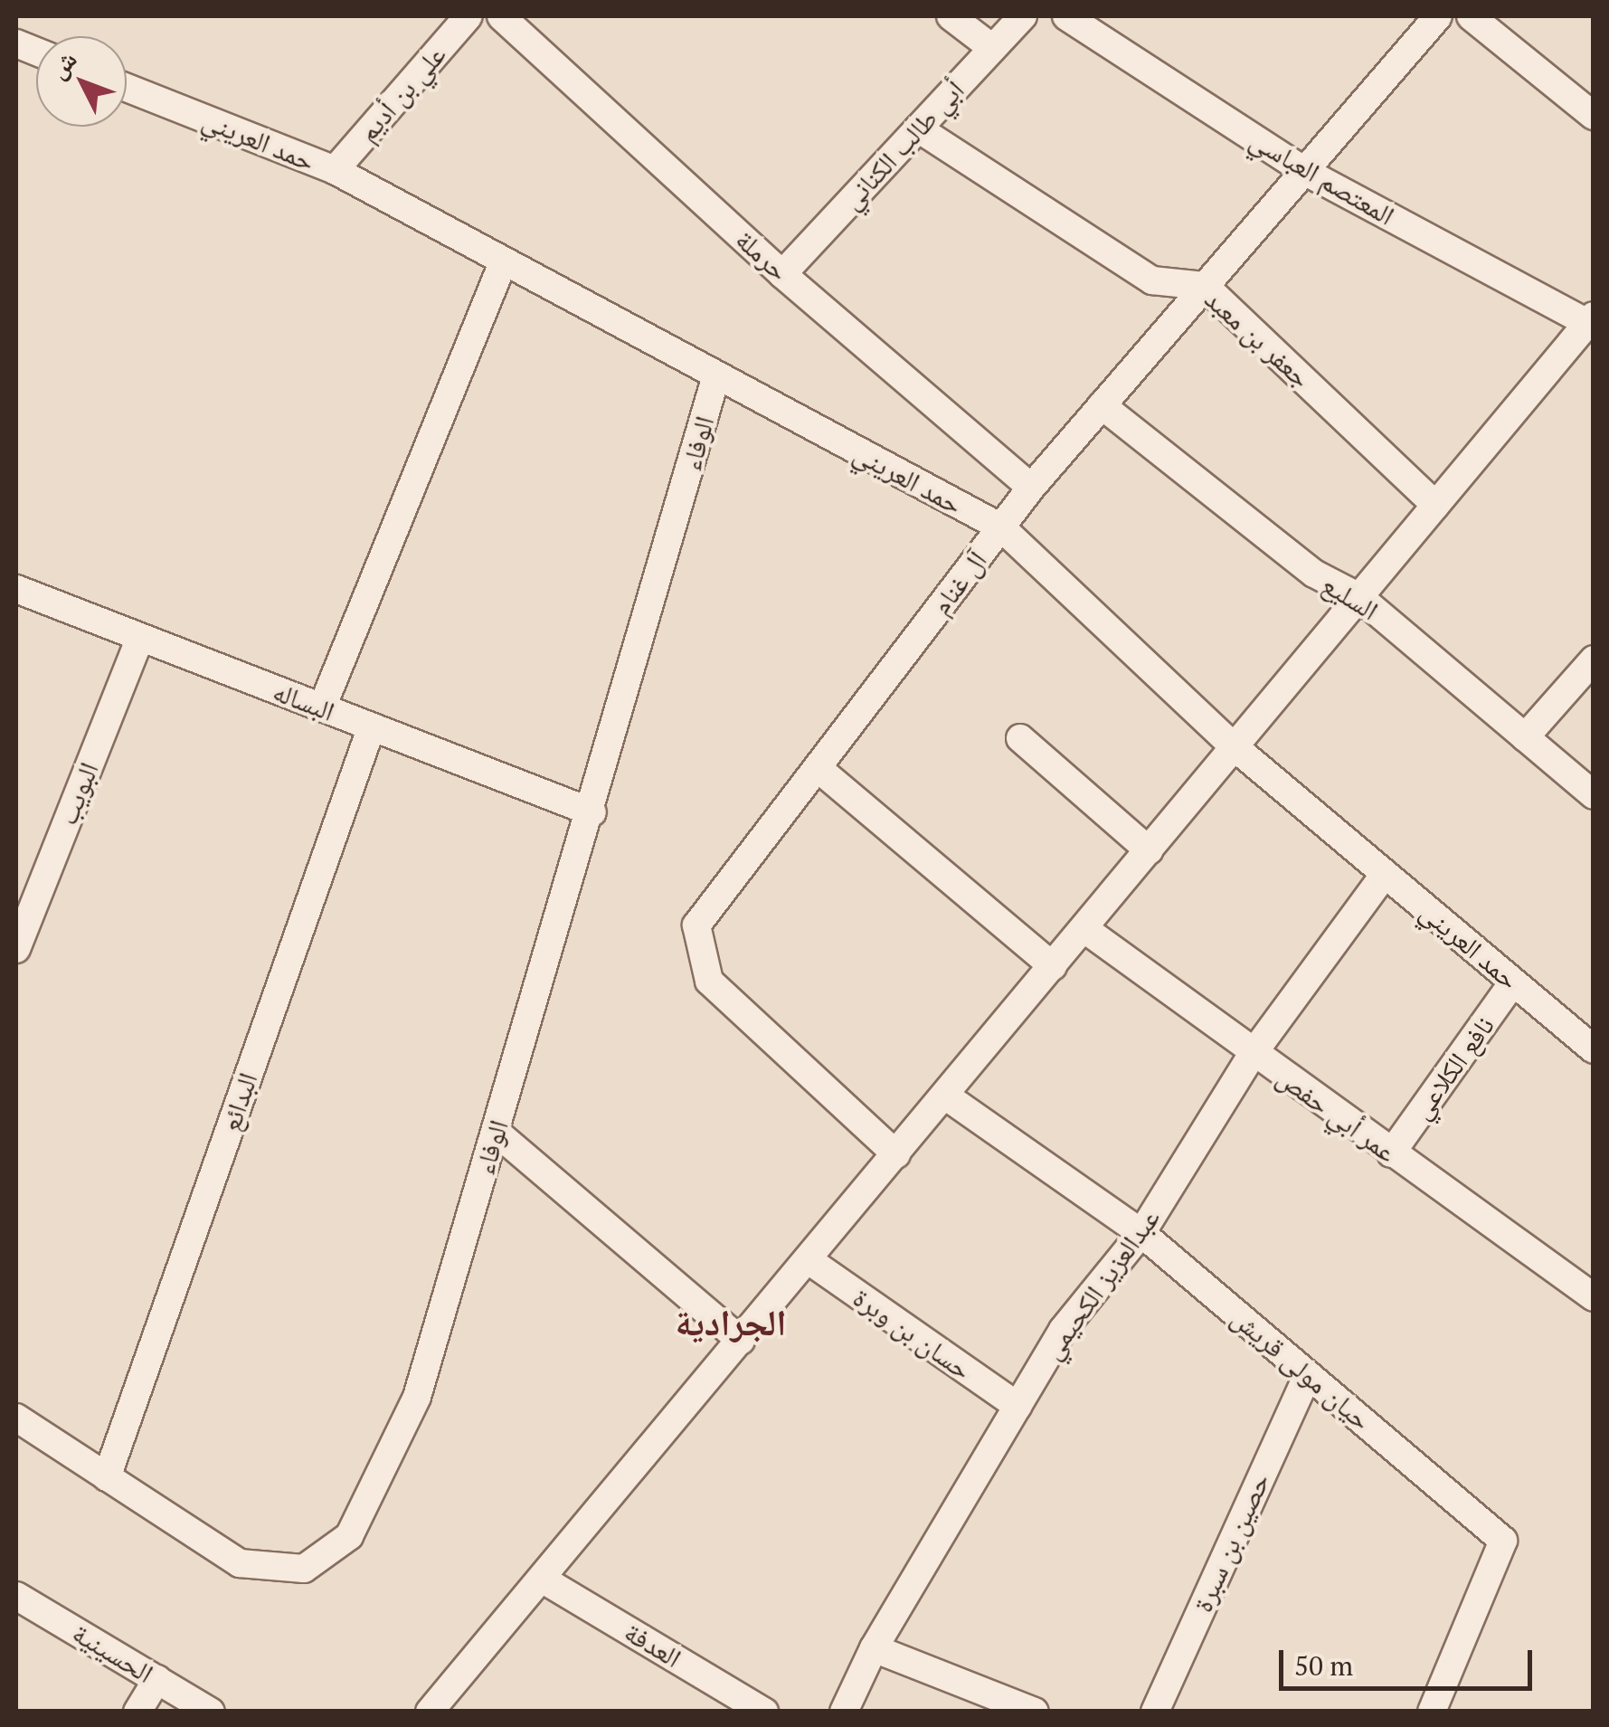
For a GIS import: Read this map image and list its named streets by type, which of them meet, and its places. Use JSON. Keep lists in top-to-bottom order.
{
  "streets": {
    "street": [
      "علي بن أديم",
      "حمد العريني",
      "أبي طالب الكناني",
      "المعتصم العباسي",
      "حرملة",
      "جعفر بن معبد",
      "الوفاء",
      "آل غنام",
      "السليع",
      "البساله",
      "البويب",
      "نافع الكلاعي",
      "البدائع",
      "عمر أبي حفص",
      "عبدالعزيز الكحيمي",
      "حسان بن وبرة",
      "حيان مولى قريش",
      "حصين بن سبرة",
      "العدفة",
      "الحسينية"
    ]
  },
  "crossings": [
    ["علي بن أديم", "حمد العريني"],
    ["حمد العريني", "الوفاء"],
    ["حمد العريني", "آل غنام"],
    ["حمد العريني", "نافع الكلاعي"],
    ["حمد العريني", "عبدالعزيز الكحيمي"],
    ["أبي طالب الكناني", "حرملة"],
    ["أبي طالب الكناني", "جعفر بن معبد"],
    ["المعتصم العباسي", "آل غنام"],
    ["حرملة", "آل غنام"],
    ["جعفر بن معبد", "آل غنام"],
    ["الوفاء", "البساله"],
    ["الوفاء", "البدائع"],
    ["آل غنام", "السليع"],
    ["البساله", "البويب"],
    ["البساله", "البدائع"],
    ["نافع الكلاعي", "عمر أبي حفص"],
    ["عمر أبي حفص", "عبدالعزيز الكحيمي"],
    ["عبدالعزيز الكحيمي", "حسان بن وبرة"],
    ["عبدالعزيز الكحيمي", "حيان مولى قريش"],
    ["حيان مولى قريش", "حصين بن سبرة"]
  ],
  "districts": ["الجرادية"],
  "scale_bar": "50 m",
  "north": "top left"
}
